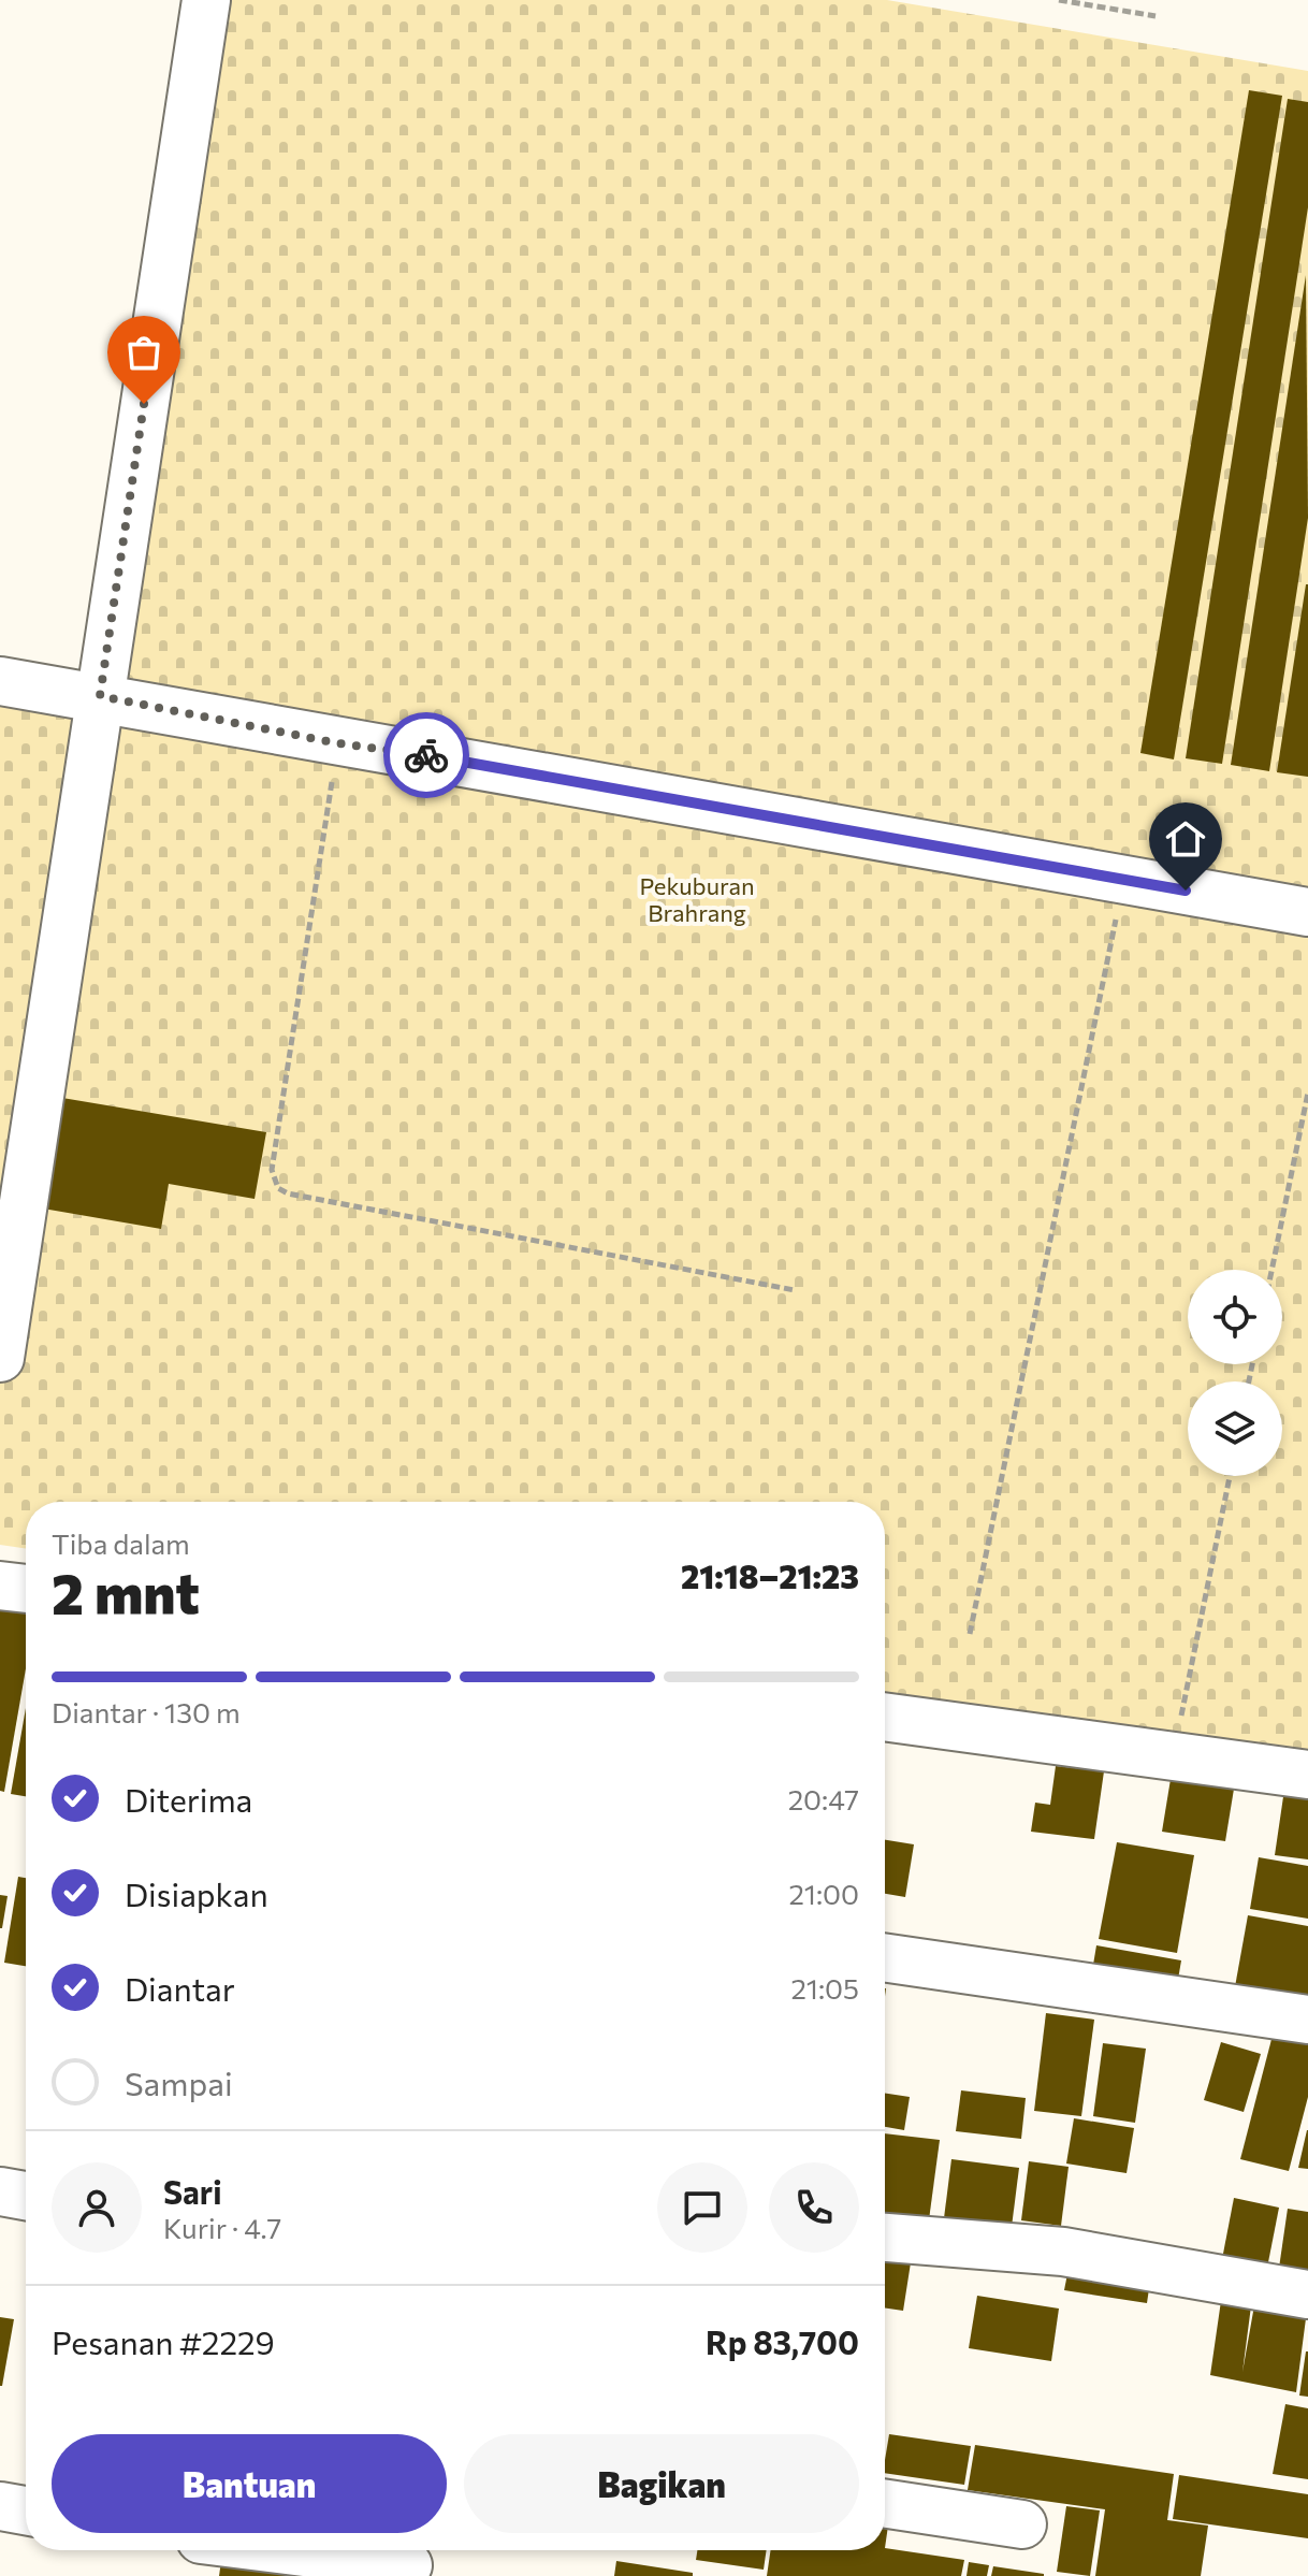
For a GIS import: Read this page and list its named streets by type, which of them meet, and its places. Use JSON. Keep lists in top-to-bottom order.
{
  "parks": ["Pekuburan Brahrang"],
  "page": {
    "heading": ["2 mnt", "Tiba dalam", "21:18–21:23"],
    "panel": [
      "Sari",
      "Kurir · 4.7",
      "Pesanan #2229",
      "Rp 83,700"
    ],
    "bar": "Diantar · 130 m",
    "list": [
      ["Diterima", "20:47"],
      ["Disiapkan", "21:00"],
      ["Diantar", "21:05"],
      "Sampai"
    ],
    "buttons": ["Bantuan", "Bagikan"]
  }
}
